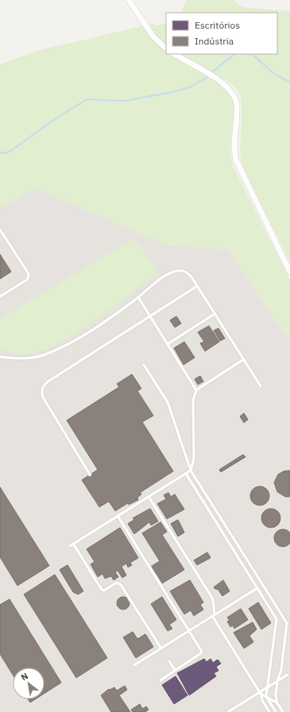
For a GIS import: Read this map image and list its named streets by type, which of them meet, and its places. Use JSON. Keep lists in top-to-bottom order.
{
  "legend": ["Escritórios", "Indústria"],
  "north": "top left"
}
